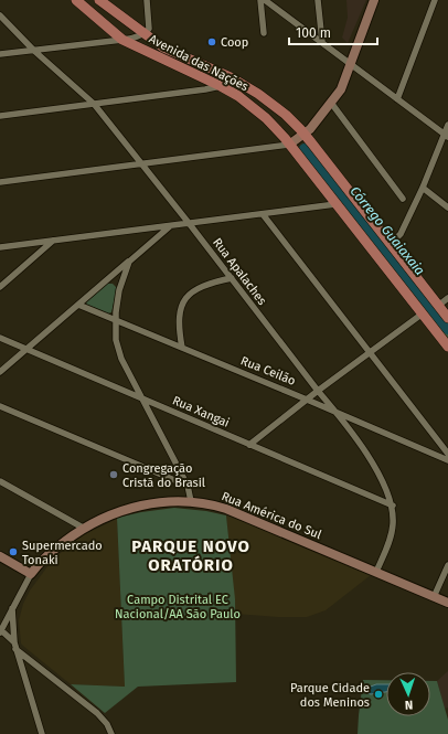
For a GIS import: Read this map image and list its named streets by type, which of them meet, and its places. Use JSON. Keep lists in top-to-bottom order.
{
  "streets": {
    "main road": ["Avenida das Nações", "Rua América do Sul"],
    "street": ["Rua Apalaches", "Rua Ceilão", "Rua Xangai"]
  },
  "crossings": [
    ["Rua Apalaches", "Rua Ceilão"],
    ["Rua Apalaches", "Rua Xangai"],
    ["Rua Apalaches", "Rua América do Sul"]
  ],
  "districts": ["PARQUE NOVO ORATÓRIO"],
  "water": ["Córrego Guaiaxaia"],
  "parks": ["Campo Distrital EC Nacional/AA São Paulo"],
  "places": [
    "Coop",
    "Congregação Cristã do Brasil",
    "Supermercado Tonaki",
    "Parque Cidade dos Meninos"
  ],
  "scale_bar": "100 m",
  "north": "bottom"
}
